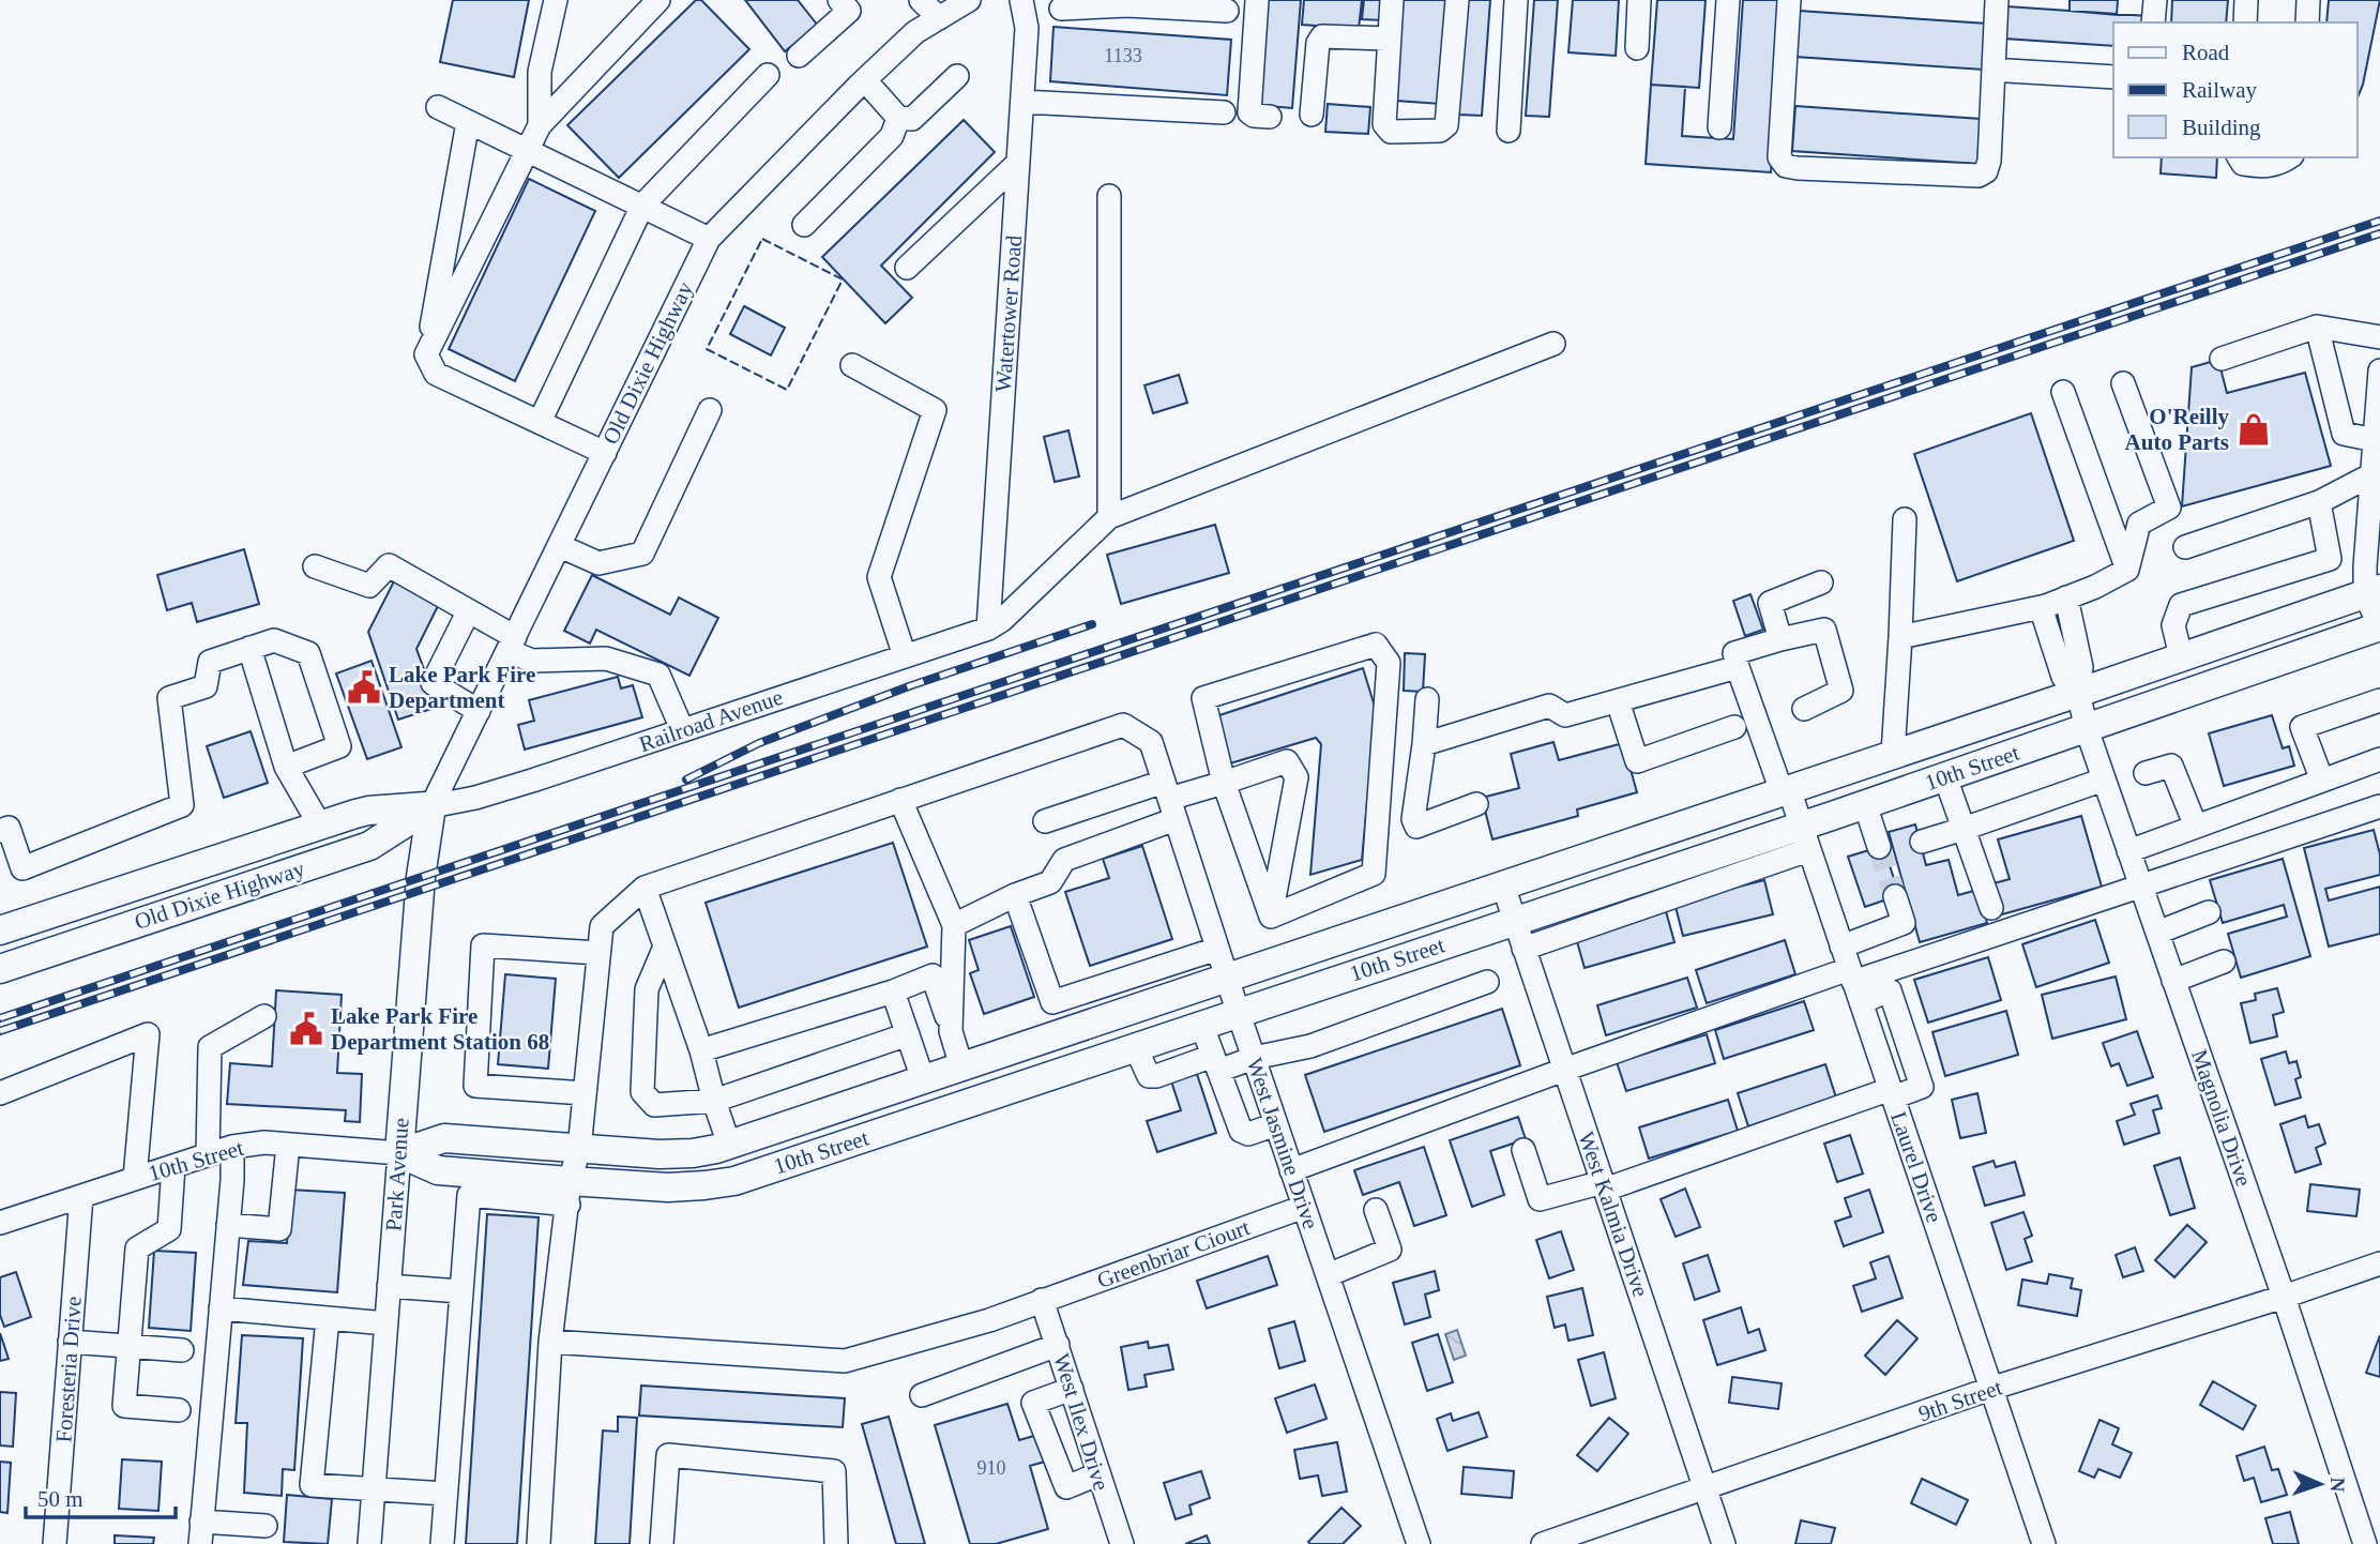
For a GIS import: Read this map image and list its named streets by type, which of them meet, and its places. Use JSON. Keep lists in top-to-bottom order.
{
  "streets": {
    "main road": ["Old Dixie Highway", "10th Street", "Park Avenue"],
    "street": [
      "Watertower Road",
      "Railroad Avenue",
      "Magnolia Drive",
      "West Jasmine Drive",
      "Laurel Drive",
      "West Kalmia Drive",
      "Greenbriar Ciourt",
      "Foresteria Drive",
      "9th Street",
      "West Ilex Drive"
    ]
  },
  "crossings": [
    ["Watertower Road", "Railroad Avenue"],
    ["Old Dixie Highway", "Railroad Avenue"],
    ["Old Dixie Highway", "Park Avenue"],
    ["Railroad Avenue", "Park Avenue"],
    ["10th Street", "Magnolia Drive"],
    ["10th Street", "West Jasmine Drive"],
    ["10th Street", "Laurel Drive"],
    ["10th Street", "Park Avenue"],
    ["10th Street", "West Kalmia Drive"],
    ["10th Street", "Foresteria Drive"],
    ["Magnolia Drive", "9th Street"],
    ["West Jasmine Drive", "Greenbriar Ciourt"],
    ["Laurel Drive", "9th Street"],
    ["West Kalmia Drive", "9th Street"],
    ["Greenbriar Ciourt", "West Ilex Drive"]
  ],
  "places": {
    "shop": ["O'Reilly Auto Parts"],
    "public building": ["Lake Park Fire Department", "Lake Park Fire Department Station 68"]
  },
  "house_numbers": ["1133", "910"],
  "legend": ["Road", "Railway", "Building"],
  "scale_bar": "50 m",
  "north": "right"
}
